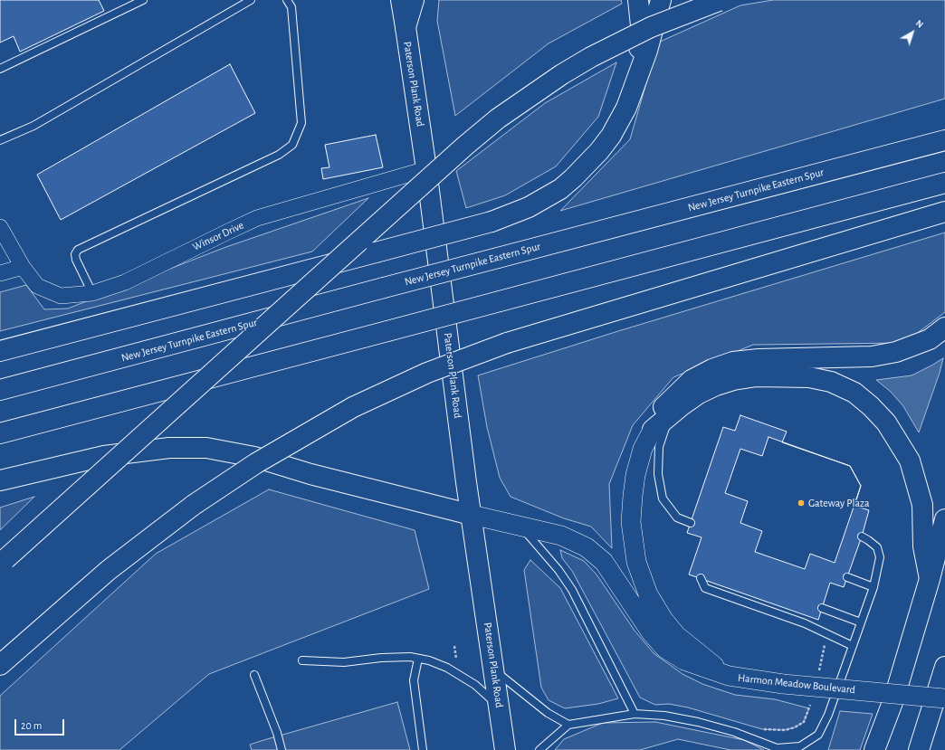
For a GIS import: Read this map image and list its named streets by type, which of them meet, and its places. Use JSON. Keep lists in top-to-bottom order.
{
  "streets": {
    "main road": ["Paterson Plank Road", "New Jersey Turnpike Eastern Spur"],
    "street": ["Winsor Drive", "Harmon Meadow Boulevard"]
  },
  "crossings": [
    ["Paterson Plank Road", "Winsor Drive"],
    ["Paterson Plank Road", "Harmon Meadow Boulevard"]
  ],
  "places": ["Gateway Plaza"],
  "scale_bar": "20 m",
  "north": "top right"
}
